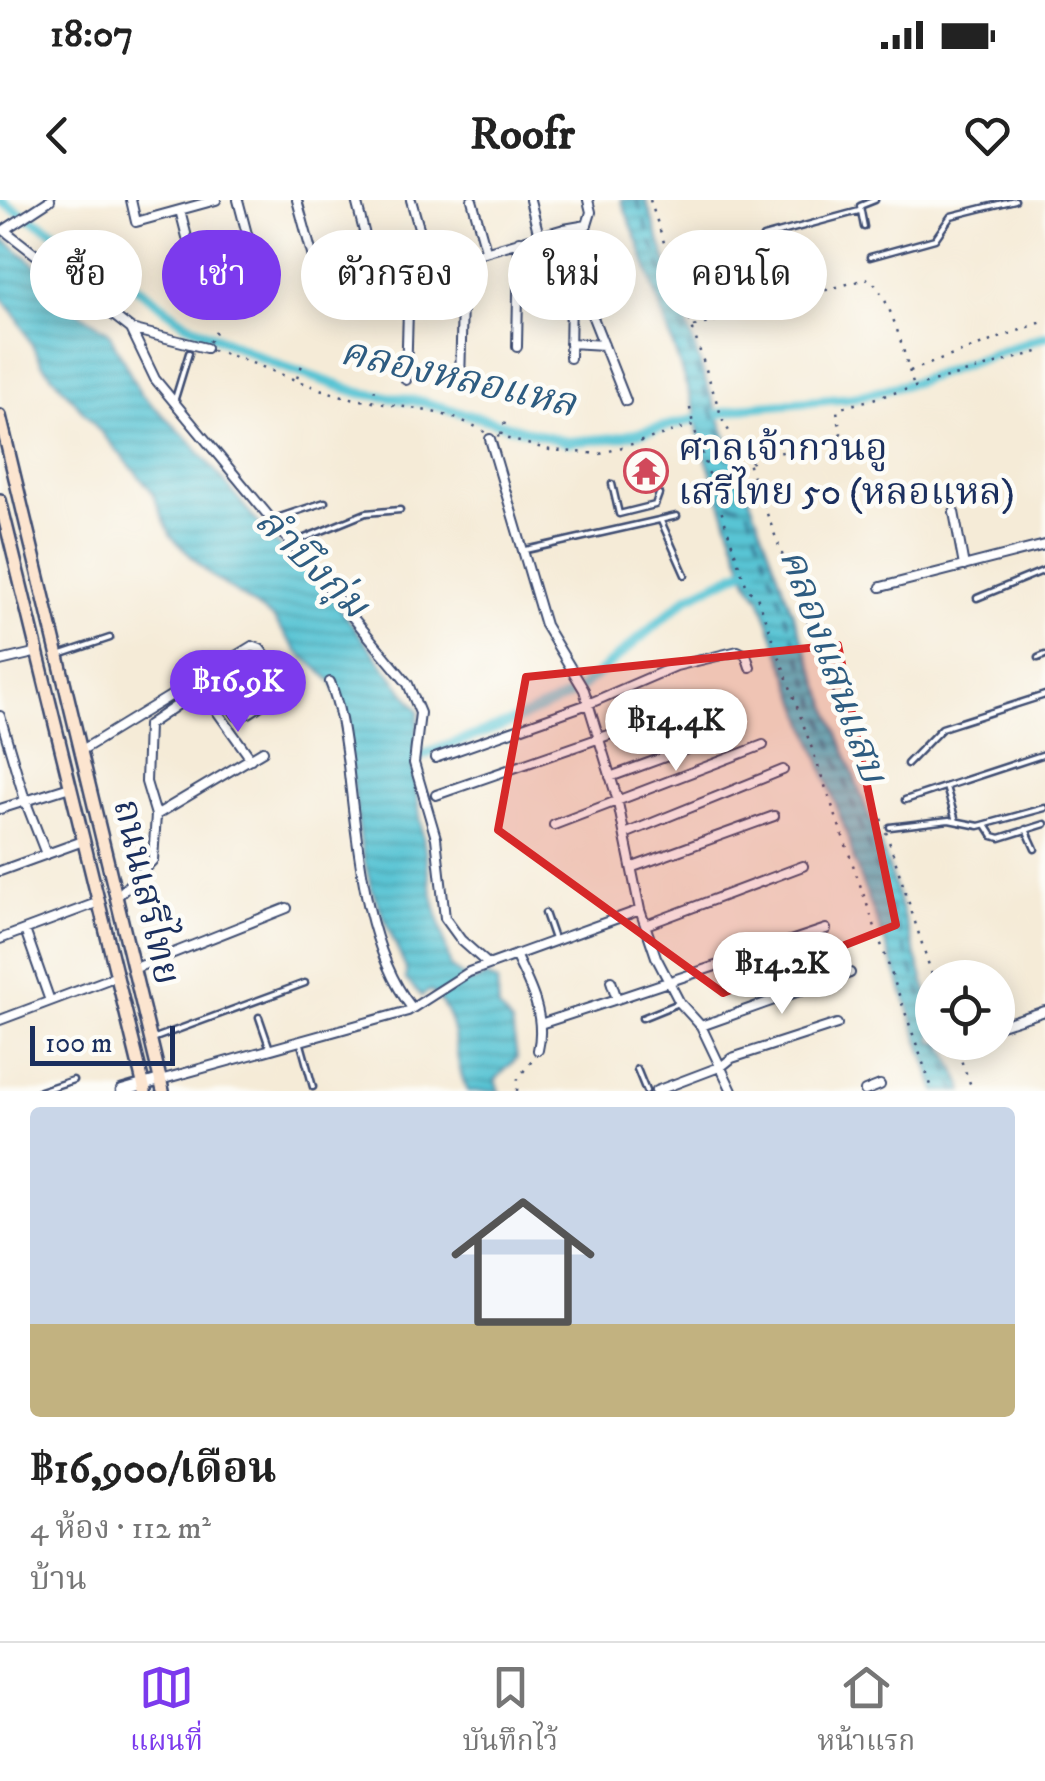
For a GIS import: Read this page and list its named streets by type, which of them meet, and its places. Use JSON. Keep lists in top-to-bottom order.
{
  "streets": {
    "main road": ["ถนนเสรีไทย"]
  },
  "water": ["คลองหลอแหล", "ลำบึงกุ่ม", "คลองแสนแสบ"],
  "places": {
    "temple": ["ศาลเจ้ากวนอู เสรีไทย 50 (หลอแหล)"]
  },
  "scale_bar": "100 m",
  "page": {
    "status": "18:07",
    "header": "Roofr",
    "chip": [
      "ซื้อ",
      "เช่า",
      "ตัวกรอง",
      "ใหม่",
      "คอนโด"
    ],
    "price": ["฿16.9K", "฿14.4K", "฿14.2K"],
    "scale": "100 m",
    "list": [
      {
        "name": "฿16,900/เดือน",
        "note": "4 ห้อง · 112 m² · บ้าน"
      }
    ],
    "tabs": ["แผนที่", "บันทึกไว้", "หน้าแรก"]
  }
}
